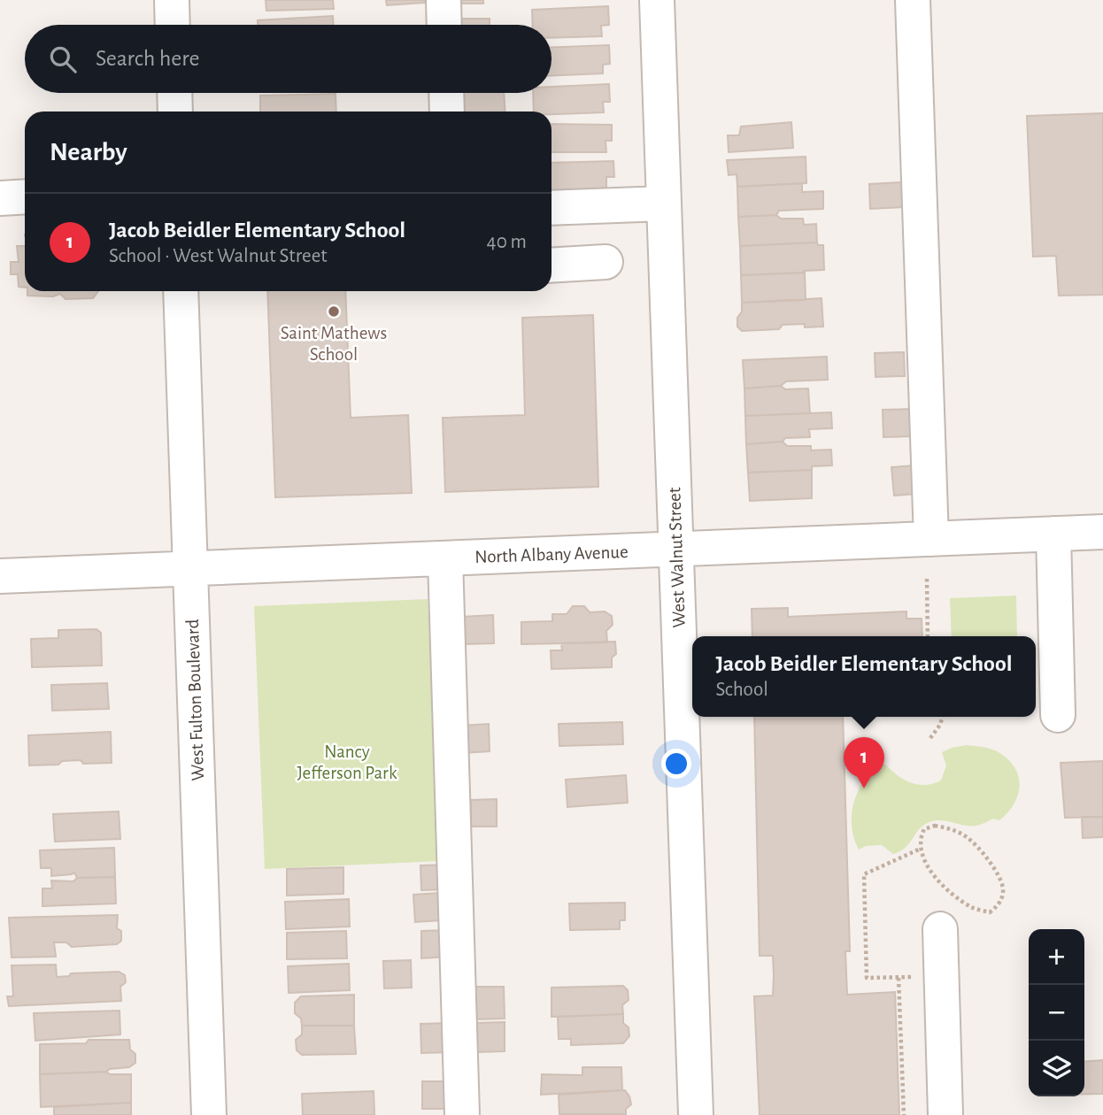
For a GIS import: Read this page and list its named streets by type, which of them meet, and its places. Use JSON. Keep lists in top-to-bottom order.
{
  "streets": {
    "street": ["North Albany Avenue", "West Walnut Street", "West Fulton Boulevard"]
  },
  "crossings": [
    ["North Albany Avenue", "West Walnut Street"],
    ["North Albany Avenue", "West Fulton Boulevard"]
  ],
  "parks": ["Nancy Jefferson Park"],
  "places": ["Saint Mathews School"],
  "page": {
    "search": "Search here",
    "heading": "Nearby",
    "list": [
      {
        "mark": "1",
        "name": "Jacob Beidler Elementary School",
        "note": "School · West Walnut Street",
        "value": "40 m"
      }
    ],
    "popup": ["Jacob Beidler Elementary School", "School"],
    "pins": "1",
    "map_buttons": ["+", "−"]
  }
}
